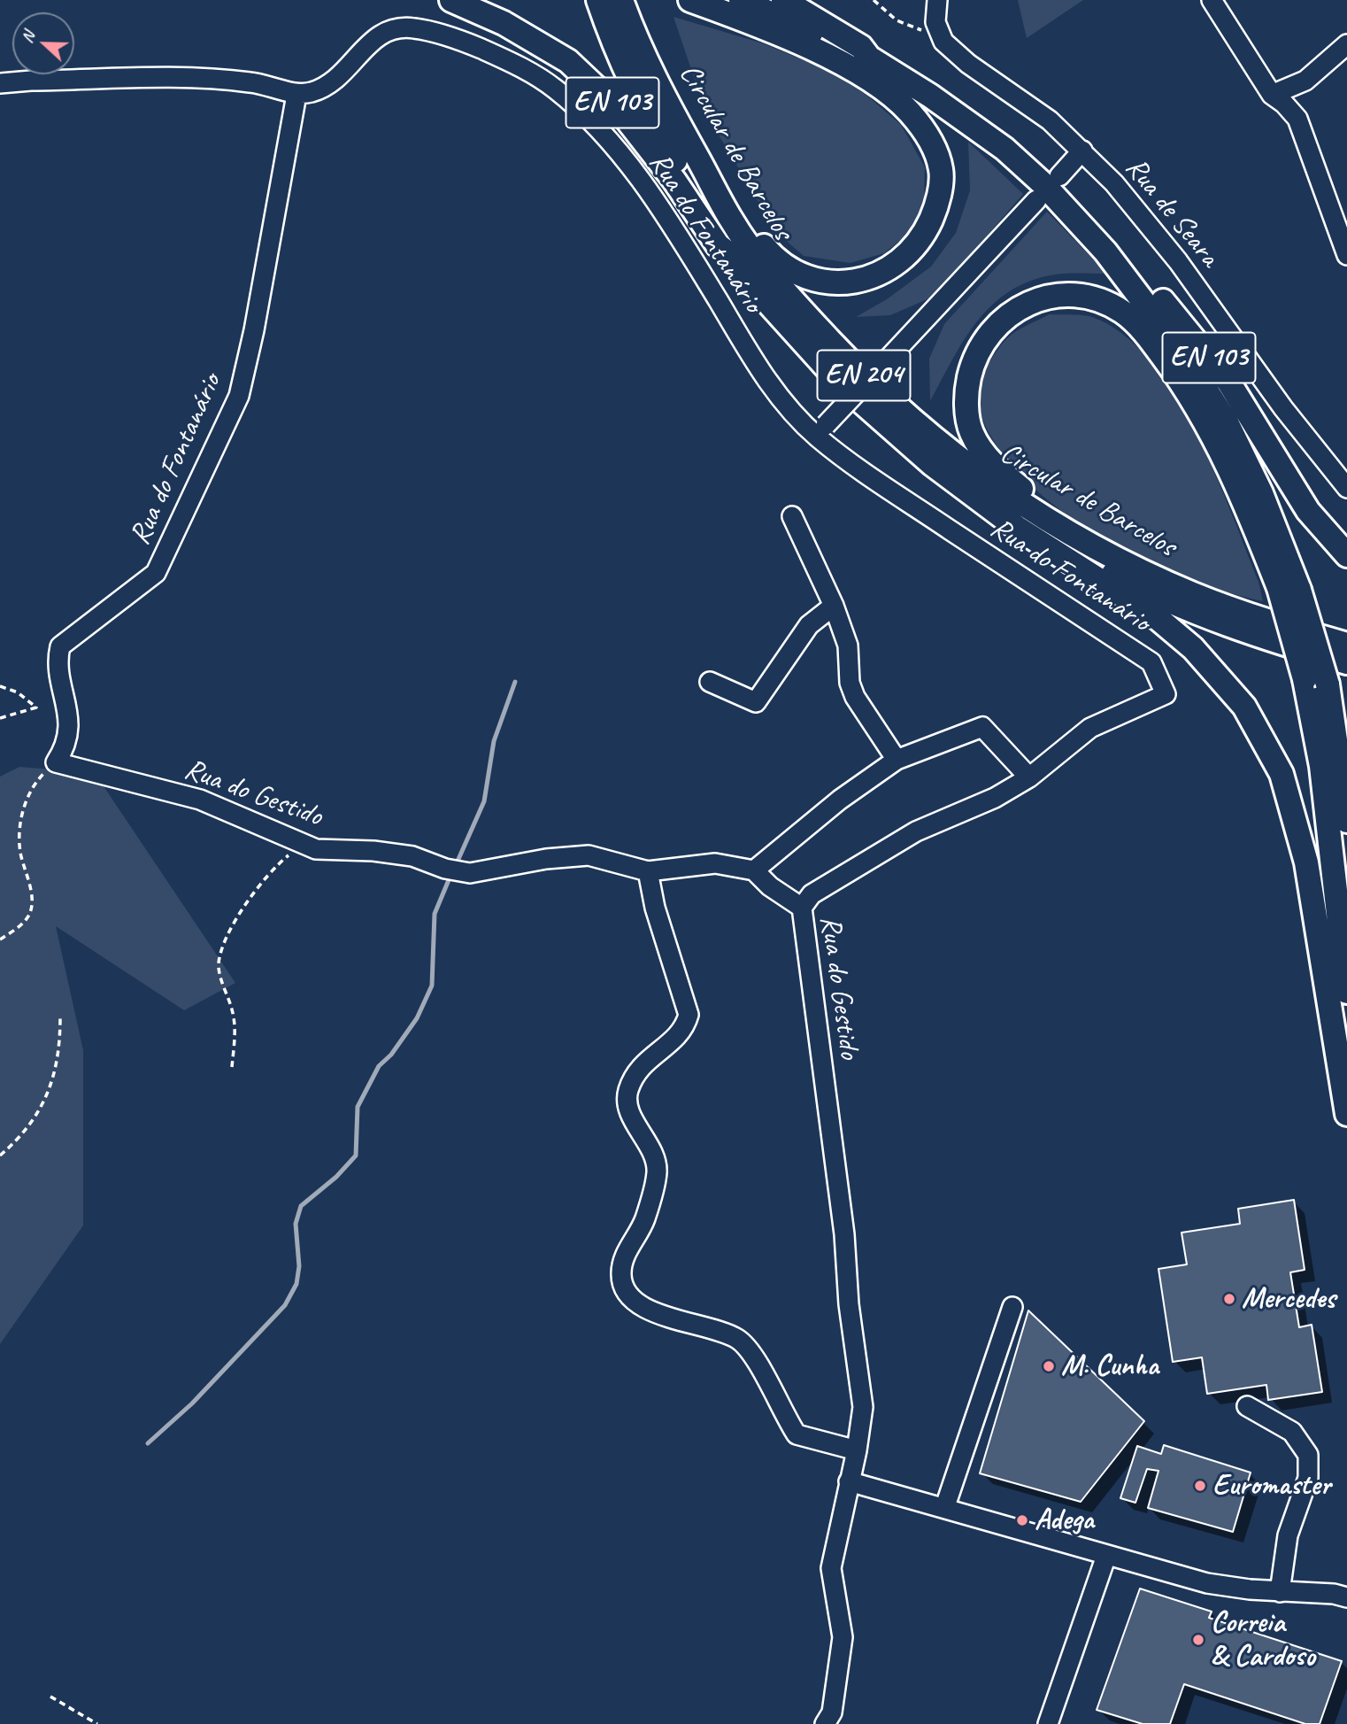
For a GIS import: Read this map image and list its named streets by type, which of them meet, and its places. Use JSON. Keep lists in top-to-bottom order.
{
  "streets": {
    "main road": ["EN 103", "Circular de Barcelos", "EN 204"],
    "street": ["Rua de Seara", "Rua do Fontanário", "Rua do Gestido"]
  },
  "crossings": [
    ["EN 103", "Circular de Barcelos"],
    ["Rua do Fontanário", "Rua do Gestido"]
  ],
  "places": [
    "Mercedes",
    "M. Cunha",
    "Euromaster",
    "Adega",
    "Correia & Cardoso"
  ],
  "north": "left"
}
